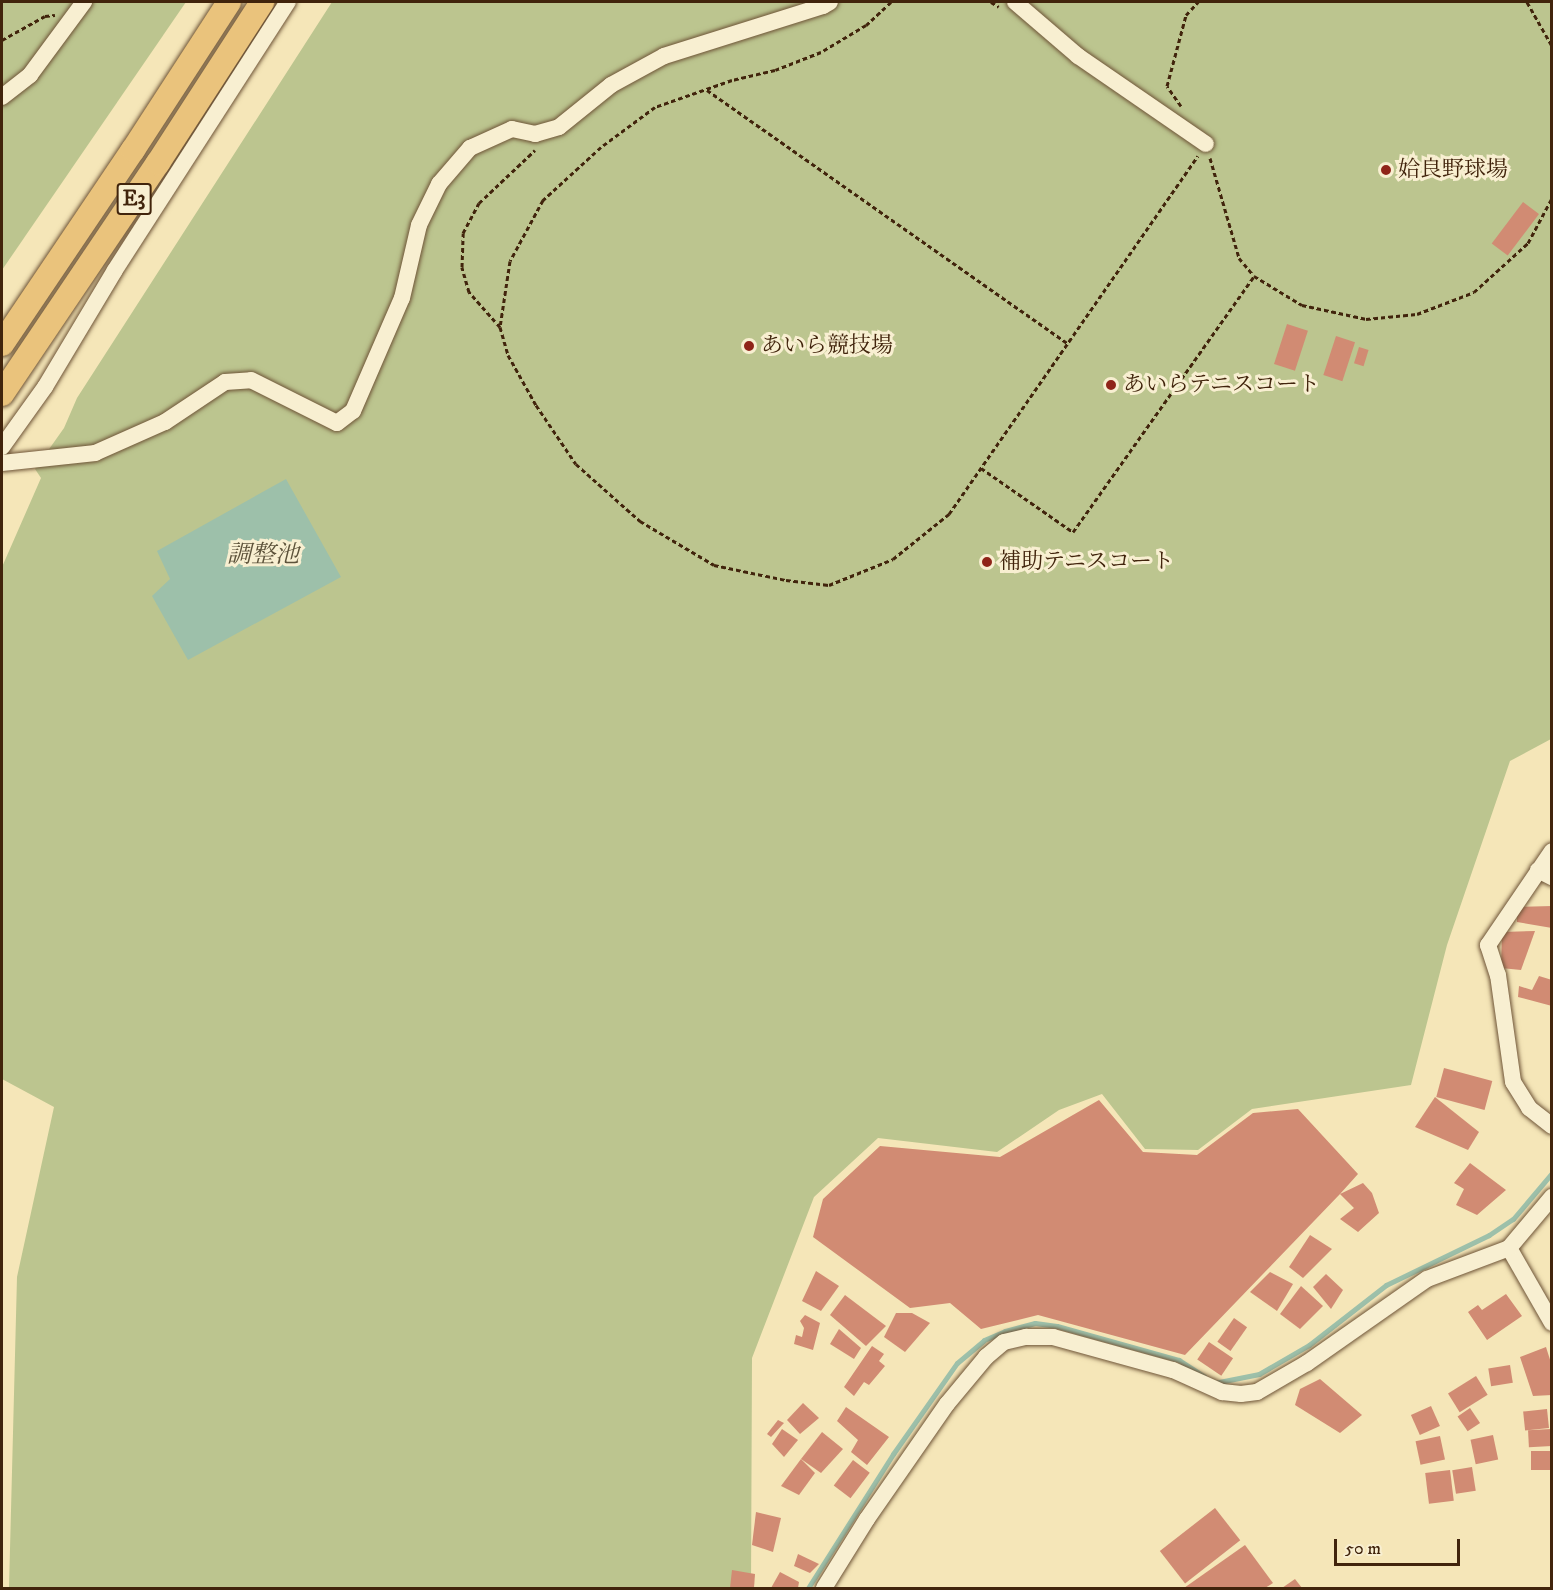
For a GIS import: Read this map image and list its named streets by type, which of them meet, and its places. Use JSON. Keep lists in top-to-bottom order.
{
  "streets": {
    "highway": ["E3"]
  },
  "water": ["調整池"],
  "places": [
    "姶良野球場",
    "あいら競技場",
    "あいらテニスコート",
    "補助テニスコート"
  ],
  "scale_bar": "50 m"
}
